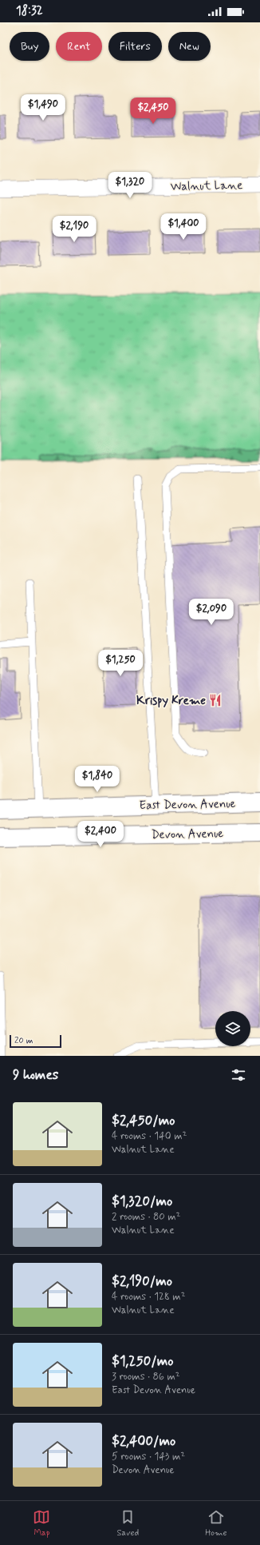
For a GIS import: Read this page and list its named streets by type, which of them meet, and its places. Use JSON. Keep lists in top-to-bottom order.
{
  "streets": {
    "main road": ["East Devon Avenue", "Devon Avenue"],
    "street": ["Walnut Lane"]
  },
  "places": {
    "restaurant": ["Krispy Kreme"]
  },
  "scale_bar": "20 m",
  "page": {
    "status": "18:32",
    "chip": [
      "Buy",
      "Rent",
      "Filters",
      "New"
    ],
    "price": [
      "$1,490",
      "$2,450",
      "$1,320",
      "$1,400",
      "$2,190",
      "$2,090",
      "$1,250",
      "$1,840",
      "$2,400"
    ],
    "scale": "20 m",
    "heading": "9 homes",
    "list": [
      {
        "name": "$2,450/mo",
        "note": "4 rooms · 140 m² · Walnut Lane"
      },
      {
        "name": "$1,320/mo",
        "note": "2 rooms · 80 m² · Walnut Lane"
      },
      {
        "name": "$2,190/mo",
        "note": "4 rooms · 128 m² · Walnut Lane"
      },
      {
        "name": "$1,250/mo",
        "note": "3 rooms · 86 m² · East Devon Avenue"
      },
      {
        "name": "$2,400/mo",
        "note": "5 rooms · 143 m² · Devon Avenue"
      }
    ],
    "tabs": ["Map", "Saved", "Home"]
  }
}
